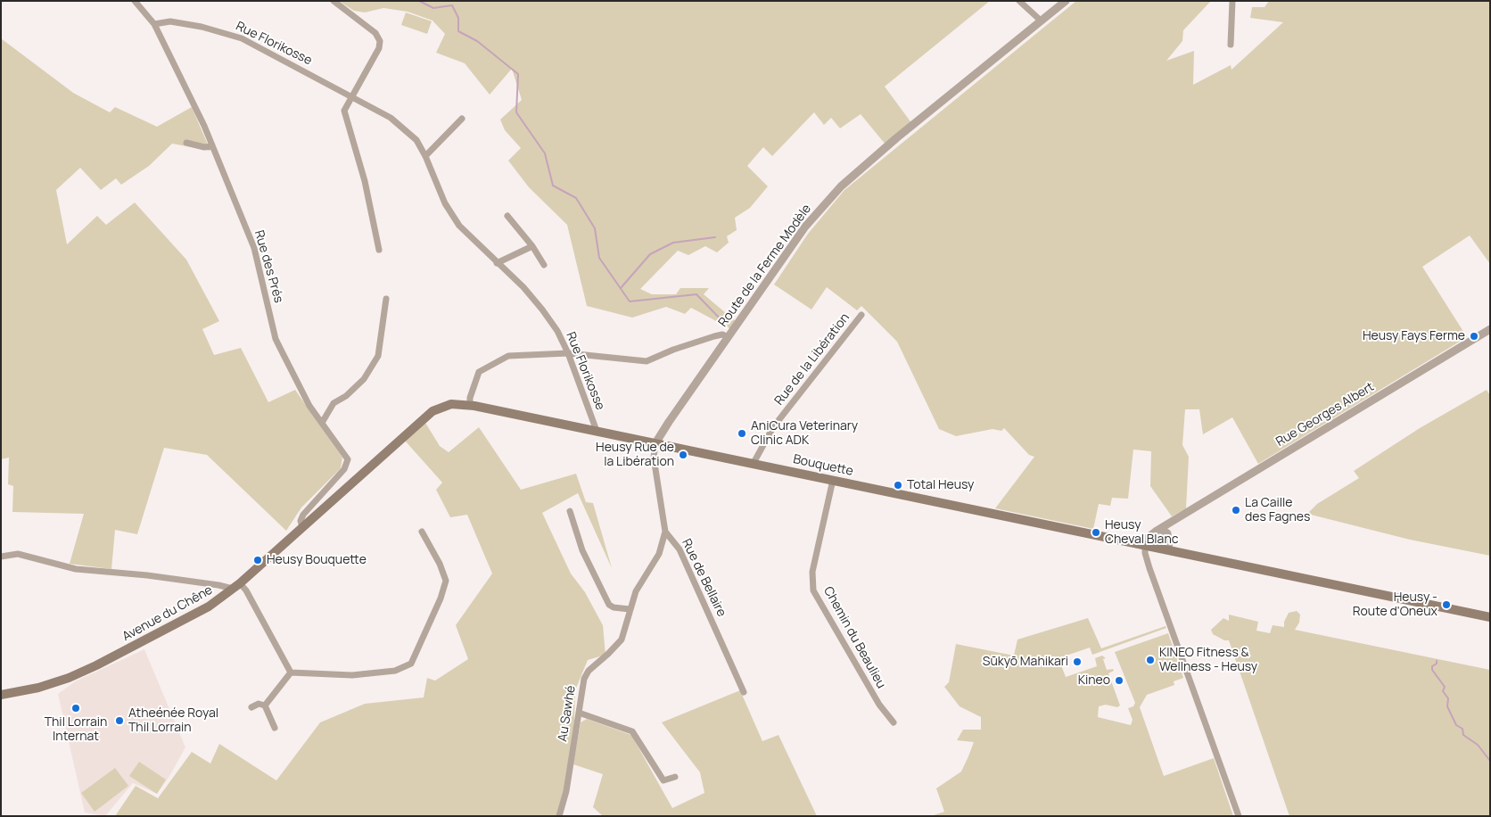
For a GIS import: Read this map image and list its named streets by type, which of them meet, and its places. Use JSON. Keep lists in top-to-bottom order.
{
  "streets": {
    "main road": ["Bouquette", "Avenue du Chêne"],
    "street": [
      "Rue Florikosse",
      "Route de la Ferme Modèle",
      "Rue des Prés",
      "Rue de la Libération",
      "Rue Georges Albert",
      "Rue de Bellaire",
      "Chemin du Beaulieu",
      "Au Sawhé"
    ]
  },
  "crossings": [
    ["Rue Florikosse", "Rue des Prés"],
    ["Rue Florikosse", "Bouquette"],
    ["Route de la Ferme Modèle", "Bouquette"],
    ["Route de la Ferme Modèle", "Rue de Bellaire"],
    ["Rue des Prés", "Avenue du Chêne"],
    ["Rue de la Libération", "Bouquette"],
    ["Rue Georges Albert", "Bouquette"],
    ["Bouquette", "Rue de Bellaire"],
    ["Bouquette", "Avenue du Chêne"],
    ["Bouquette", "Chemin du Beaulieu"],
    ["Rue de Bellaire", "Au Sawhé"]
  ],
  "places": [
    "Heusy Fays Ferme",
    "AniCura Veterinary Clinic ADK",
    "Heusy Rue de la Libération",
    "Total Heusy",
    "La Caille des Fagnes",
    "Heusy Cheval Blanc",
    "Heusy Bouquette",
    "Heusy - Route d'Oneux",
    "KINEO Fitness & Wellness - Heusy",
    "Sūkyō Mahikari",
    "Kineo",
    "Thil Lorrain Internat",
    "Atheénée Royal Thil Lorrain"
  ]
}
